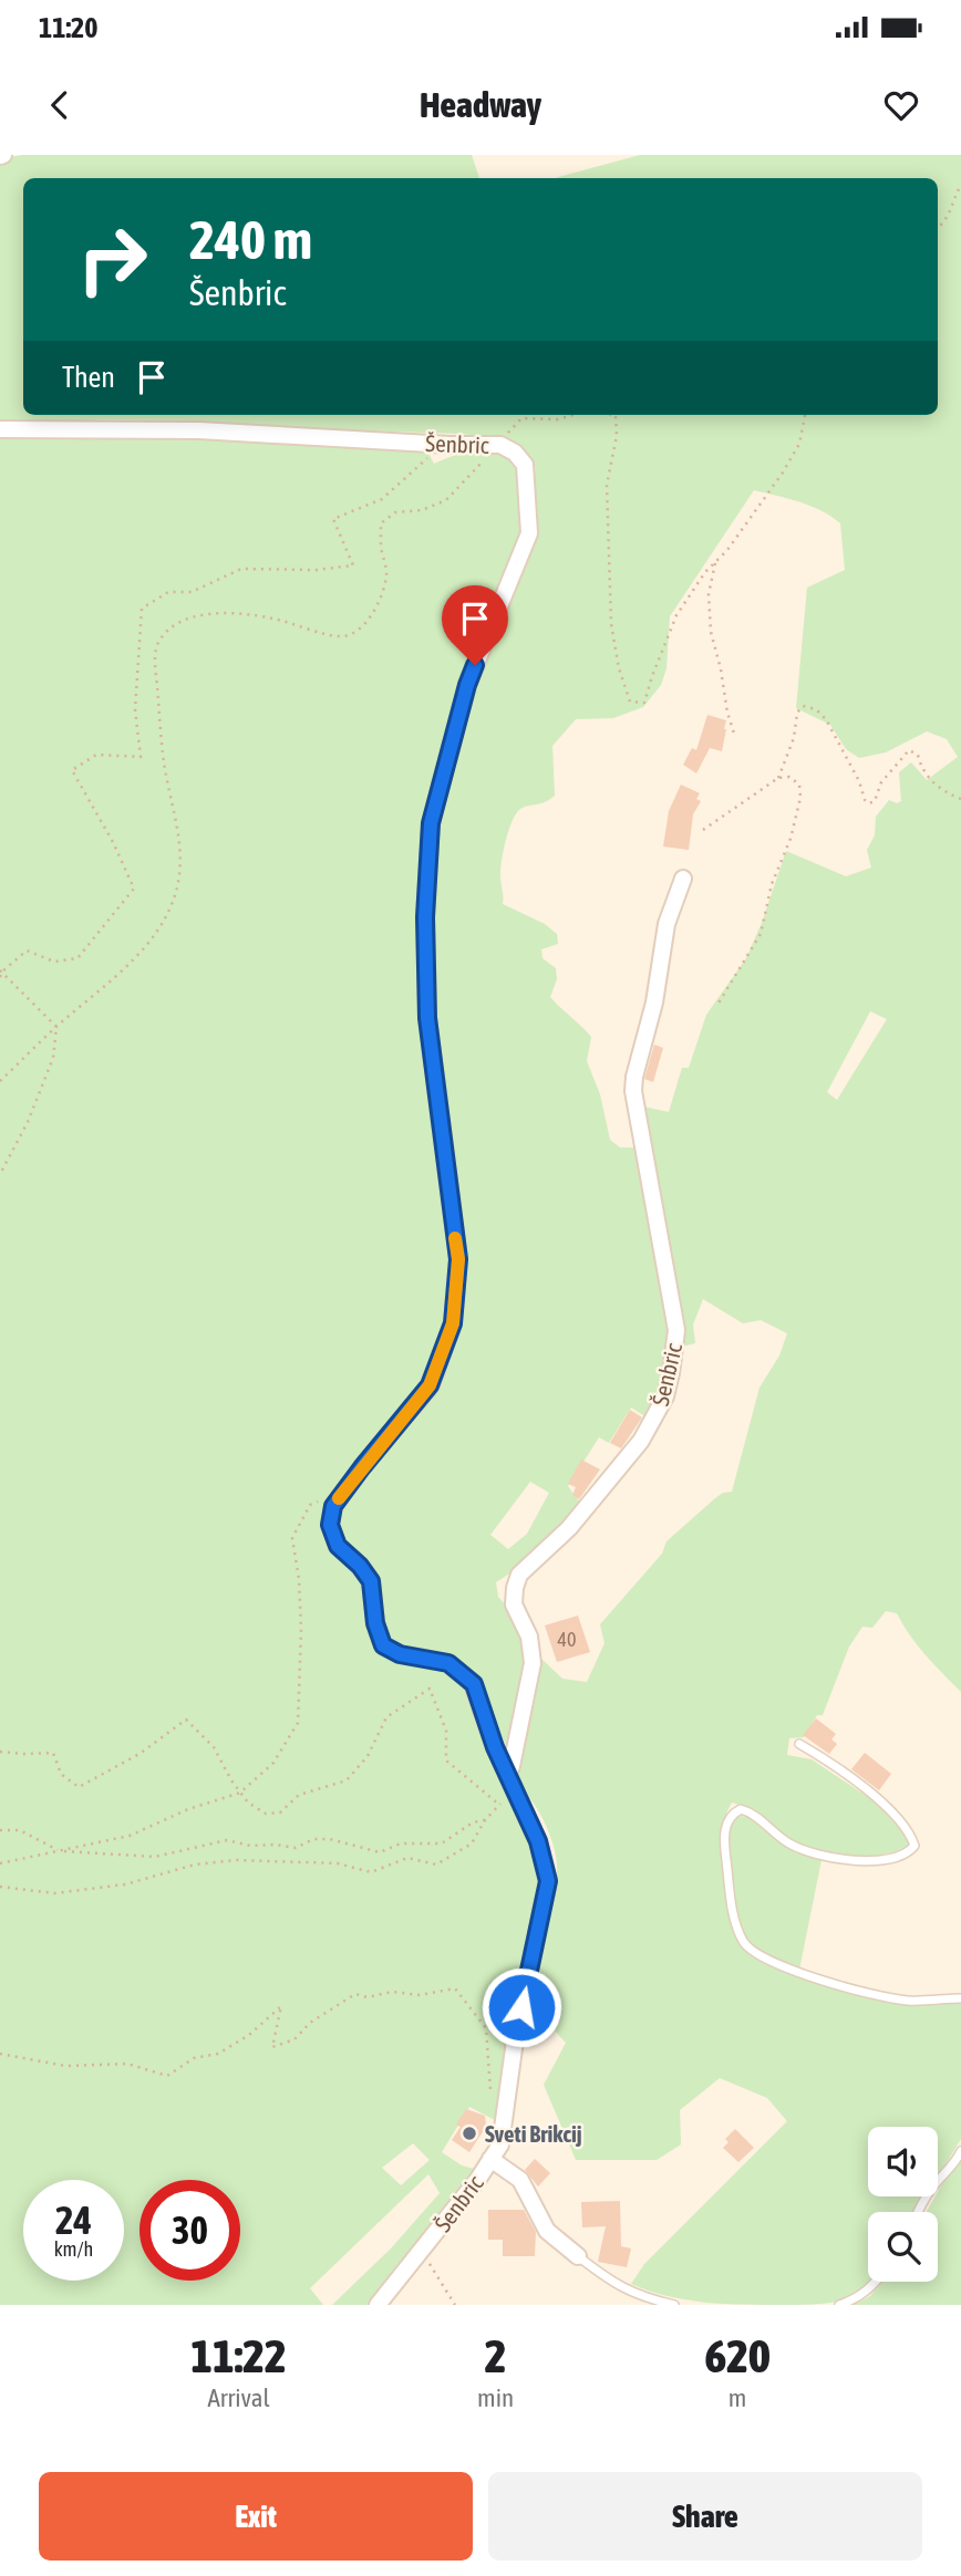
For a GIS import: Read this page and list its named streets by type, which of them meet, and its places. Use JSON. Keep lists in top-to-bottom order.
{
  "streets": {
    "street": ["Šenbric"]
  },
  "places": ["Sveti Brikcij"],
  "house_numbers": ["40"],
  "page": {
    "status": "11:20",
    "header": "Headway",
    "turn": ["240 m", "Šenbric"],
    "then": "Then",
    "speed": "24 km/h",
    "limit": "30",
    "eta": [
      "11:22",
      "Arrival",
      "2",
      "min",
      "620",
      "m"
    ],
    "buttons": ["Exit", "Share"]
  }
}
